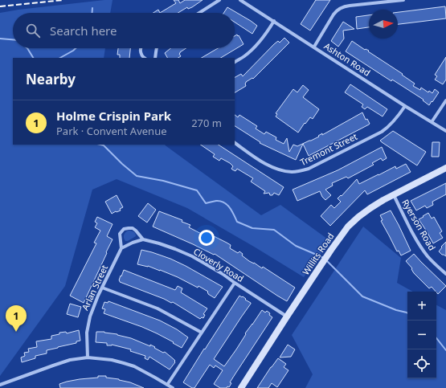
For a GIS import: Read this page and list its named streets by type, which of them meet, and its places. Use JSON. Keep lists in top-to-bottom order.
{
  "streets": {
    "street": [
      "Ashton Road",
      "Tremont Street",
      "Ryerson Road",
      "Willits Road",
      "Cloverly Road",
      "Arlan Street"
    ]
  },
  "crossings": [
    ["Ashton Road", "Tremont Street"],
    ["Ryerson Road", "Willits Road"],
    ["Willits Road", "Cloverly Road"]
  ],
  "north": "right",
  "page": {
    "search": "Search here",
    "heading": "Nearby",
    "list": [
      {
        "mark": "1",
        "name": "Holme Crispin Park",
        "note": "Park · Convent Avenue",
        "value": "270 m"
      }
    ],
    "map_buttons": ["+", "−"],
    "pins": "1"
  }
}
